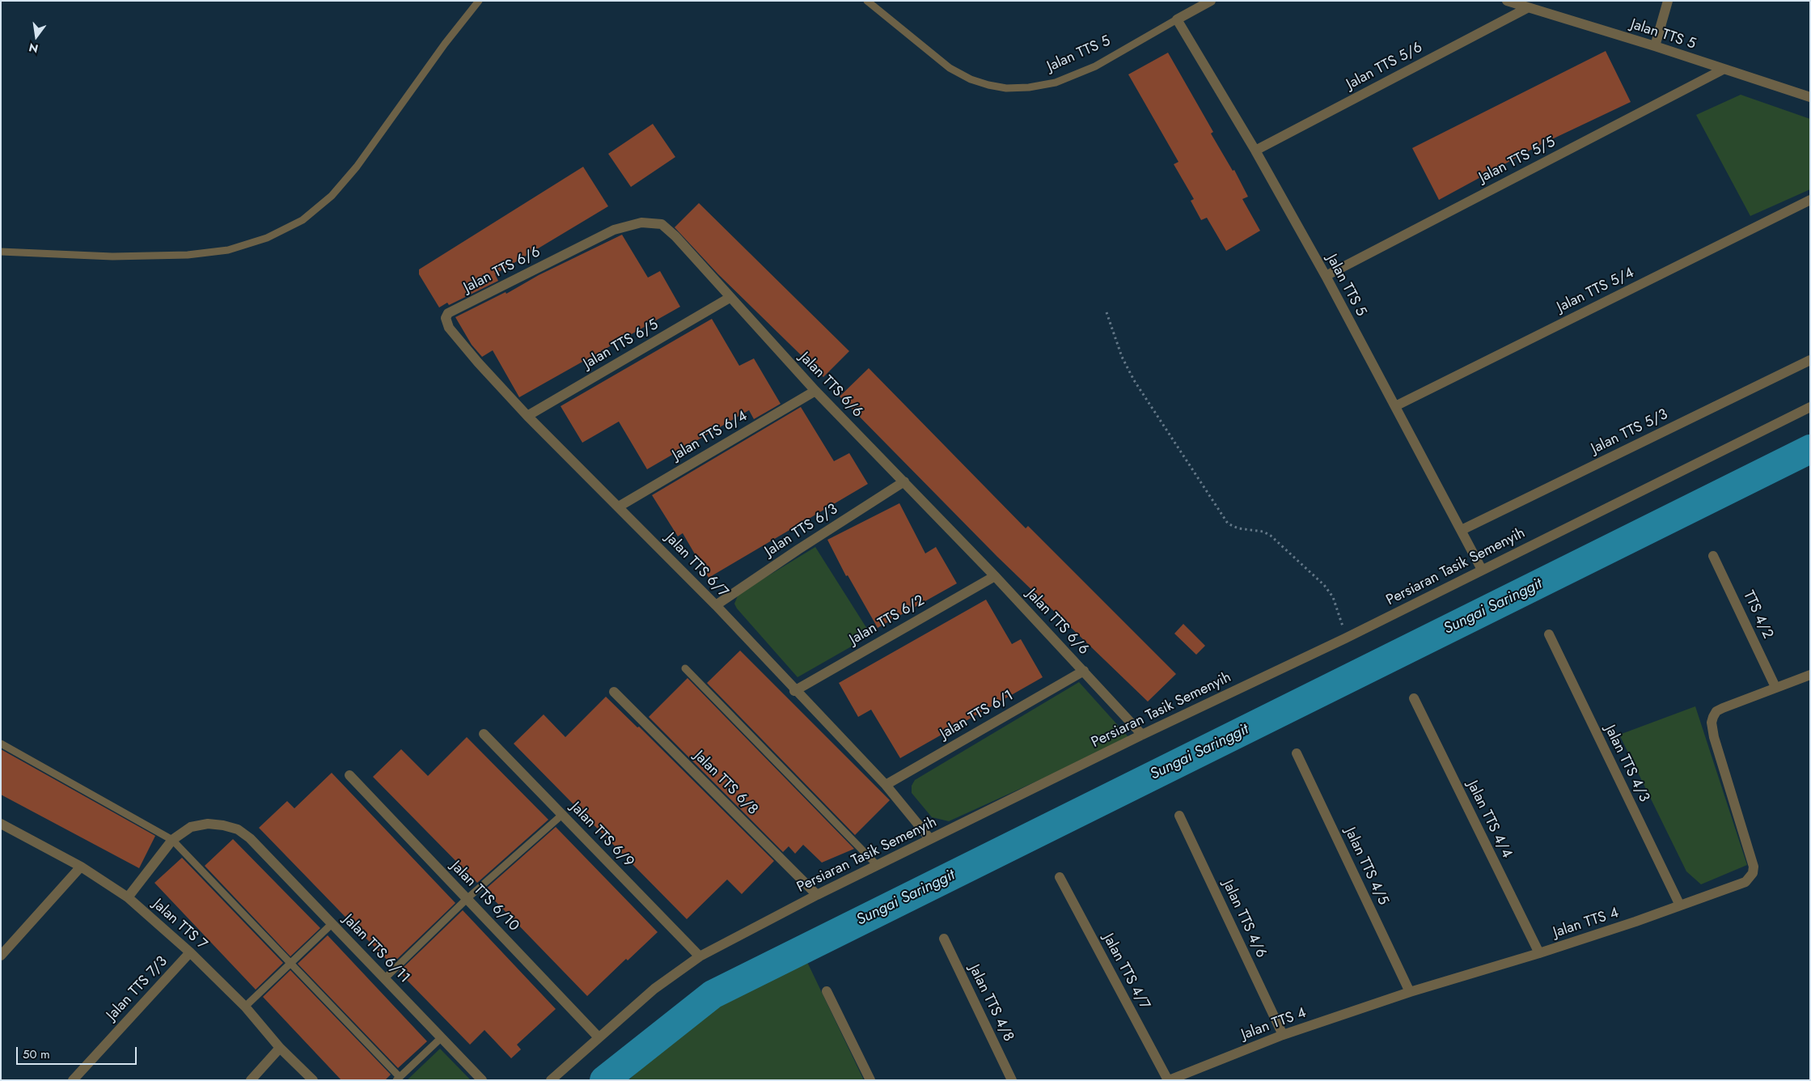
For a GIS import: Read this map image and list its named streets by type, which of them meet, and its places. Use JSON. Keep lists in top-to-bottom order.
{
  "streets": {
    "street": [
      "Jalan TTS 5",
      "Jalan TTS 5/6",
      "Jalan TTS 5/5",
      "Jalan TTS 6/6",
      "Jalan TTS 5/4",
      "Jalan TTS 6/5",
      "Jalan TTS 5/3",
      "Jalan TTS 6/4",
      "Jalan TTS 6/3",
      "Jalan TTS 6/7",
      "Persiaran Tasik Semenyih",
      "TTS 4/2",
      "Jalan TTS 6/2",
      "Jalan TTS 6/1",
      "Jalan TTS 4/3",
      "Jalan TTS 6/8",
      "Jalan TTS 4/4",
      "Jalan TTS 6/9",
      "Jalan TTS 4/5",
      "Jalan TTS 6/10",
      "Jalan TTS 4/6",
      "Jalan TTS 4",
      "Jalan TTS 7",
      "Jalan TTS 6/11",
      "Jalan TTS 4/7",
      "Jalan TTS 7/3",
      "Jalan TTS 4/8"
    ]
  },
  "crossings": [
    ["Jalan TTS 5", "Jalan TTS 5/6"],
    ["Jalan TTS 5", "Jalan TTS 5/5"],
    ["Jalan TTS 5", "Jalan TTS 5/4"],
    ["Jalan TTS 5", "Jalan TTS 5/3"],
    ["Jalan TTS 5", "Persiaran Tasik Semenyih"],
    ["Jalan TTS 6/6", "Jalan TTS 6/5"],
    ["Jalan TTS 6/6", "Jalan TTS 6/4"],
    ["Jalan TTS 6/6", "Jalan TTS 6/3"],
    ["Jalan TTS 6/6", "Jalan TTS 6/7"],
    ["Jalan TTS 6/6", "Persiaran Tasik Semenyih"],
    ["Jalan TTS 6/6", "Jalan TTS 6/2"],
    ["Jalan TTS 6/6", "Jalan TTS 6/1"],
    ["Jalan TTS 6/5", "Jalan TTS 6/7"],
    ["Jalan TTS 6/4", "Jalan TTS 6/7"],
    ["Jalan TTS 6/3", "Jalan TTS 6/7"],
    ["Jalan TTS 6/7", "Persiaran Tasik Semenyih"],
    ["Jalan TTS 6/7", "Jalan TTS 6/2"],
    ["Jalan TTS 6/7", "Jalan TTS 6/1"],
    ["Persiaran Tasik Semenyih", "Jalan TTS 6/8"],
    ["Persiaran Tasik Semenyih", "Jalan TTS 6/9"],
    ["Persiaran Tasik Semenyih", "Jalan TTS 6/10"],
    ["TTS 4/2", "Jalan TTS 4"],
    ["Jalan TTS 4/3", "Jalan TTS 4"],
    ["Jalan TTS 4/4", "Jalan TTS 4"],
    ["Jalan TTS 4/5", "Jalan TTS 4"],
    ["Jalan TTS 4/6", "Jalan TTS 4"],
    ["Jalan TTS 4", "Jalan TTS 4/7"],
    ["Jalan TTS 7", "Jalan TTS 6/11"],
    ["Jalan TTS 7", "Jalan TTS 7/3"]
  ],
  "water": ["Sungai Saringgit"],
  "scale_bar": "50 m",
  "north": "bottom"
}
